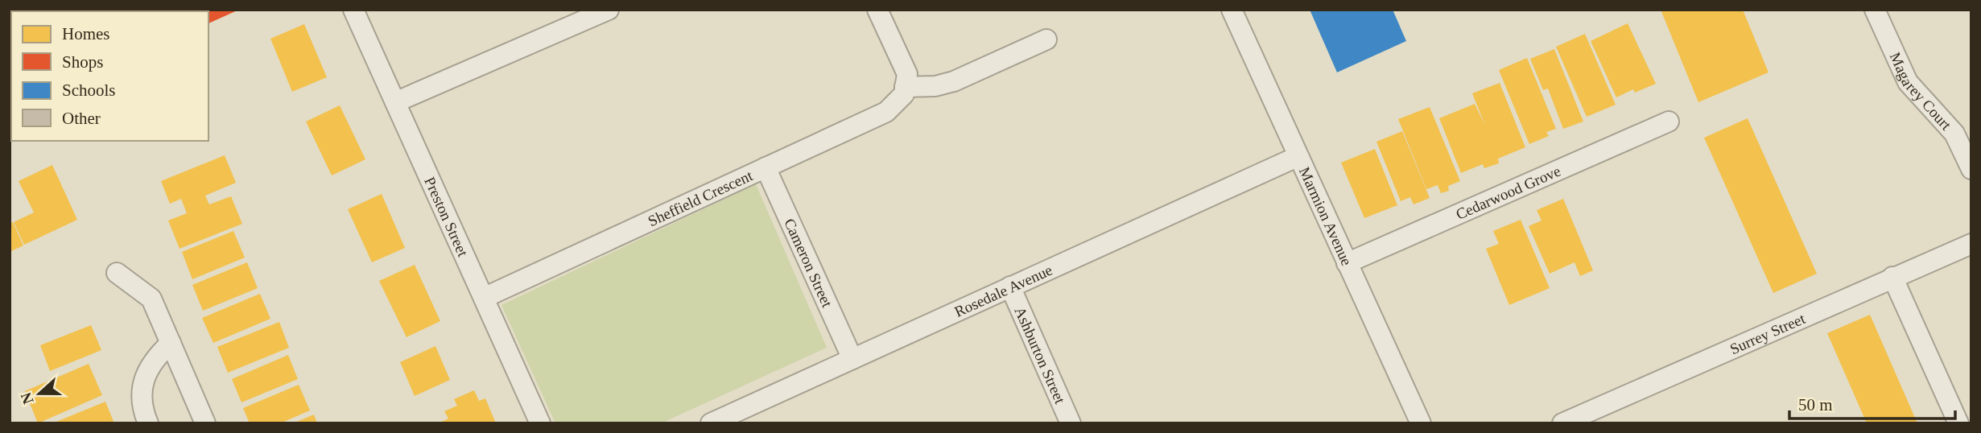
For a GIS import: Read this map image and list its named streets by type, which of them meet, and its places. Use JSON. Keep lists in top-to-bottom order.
{
  "streets": {
    "street": [
      "Magarey Court",
      "Cedarwood Grove",
      "Sheffield Crescent",
      "Preston Street",
      "Marmion Avenue",
      "Cameron Street",
      "Rosedale Avenue",
      "Surrey Street",
      "Ashburton Street"
    ]
  },
  "crossings": [
    ["Cedarwood Grove", "Marmion Avenue"],
    ["Sheffield Crescent", "Preston Street"],
    ["Sheffield Crescent", "Cameron Street"],
    ["Marmion Avenue", "Rosedale Avenue"],
    ["Cameron Street", "Rosedale Avenue"],
    ["Rosedale Avenue", "Ashburton Street"]
  ],
  "legend": [
    "Homes",
    "Shops",
    "Schools",
    "Other"
  ],
  "scale_bar": "50 m",
  "north": "left"
}
